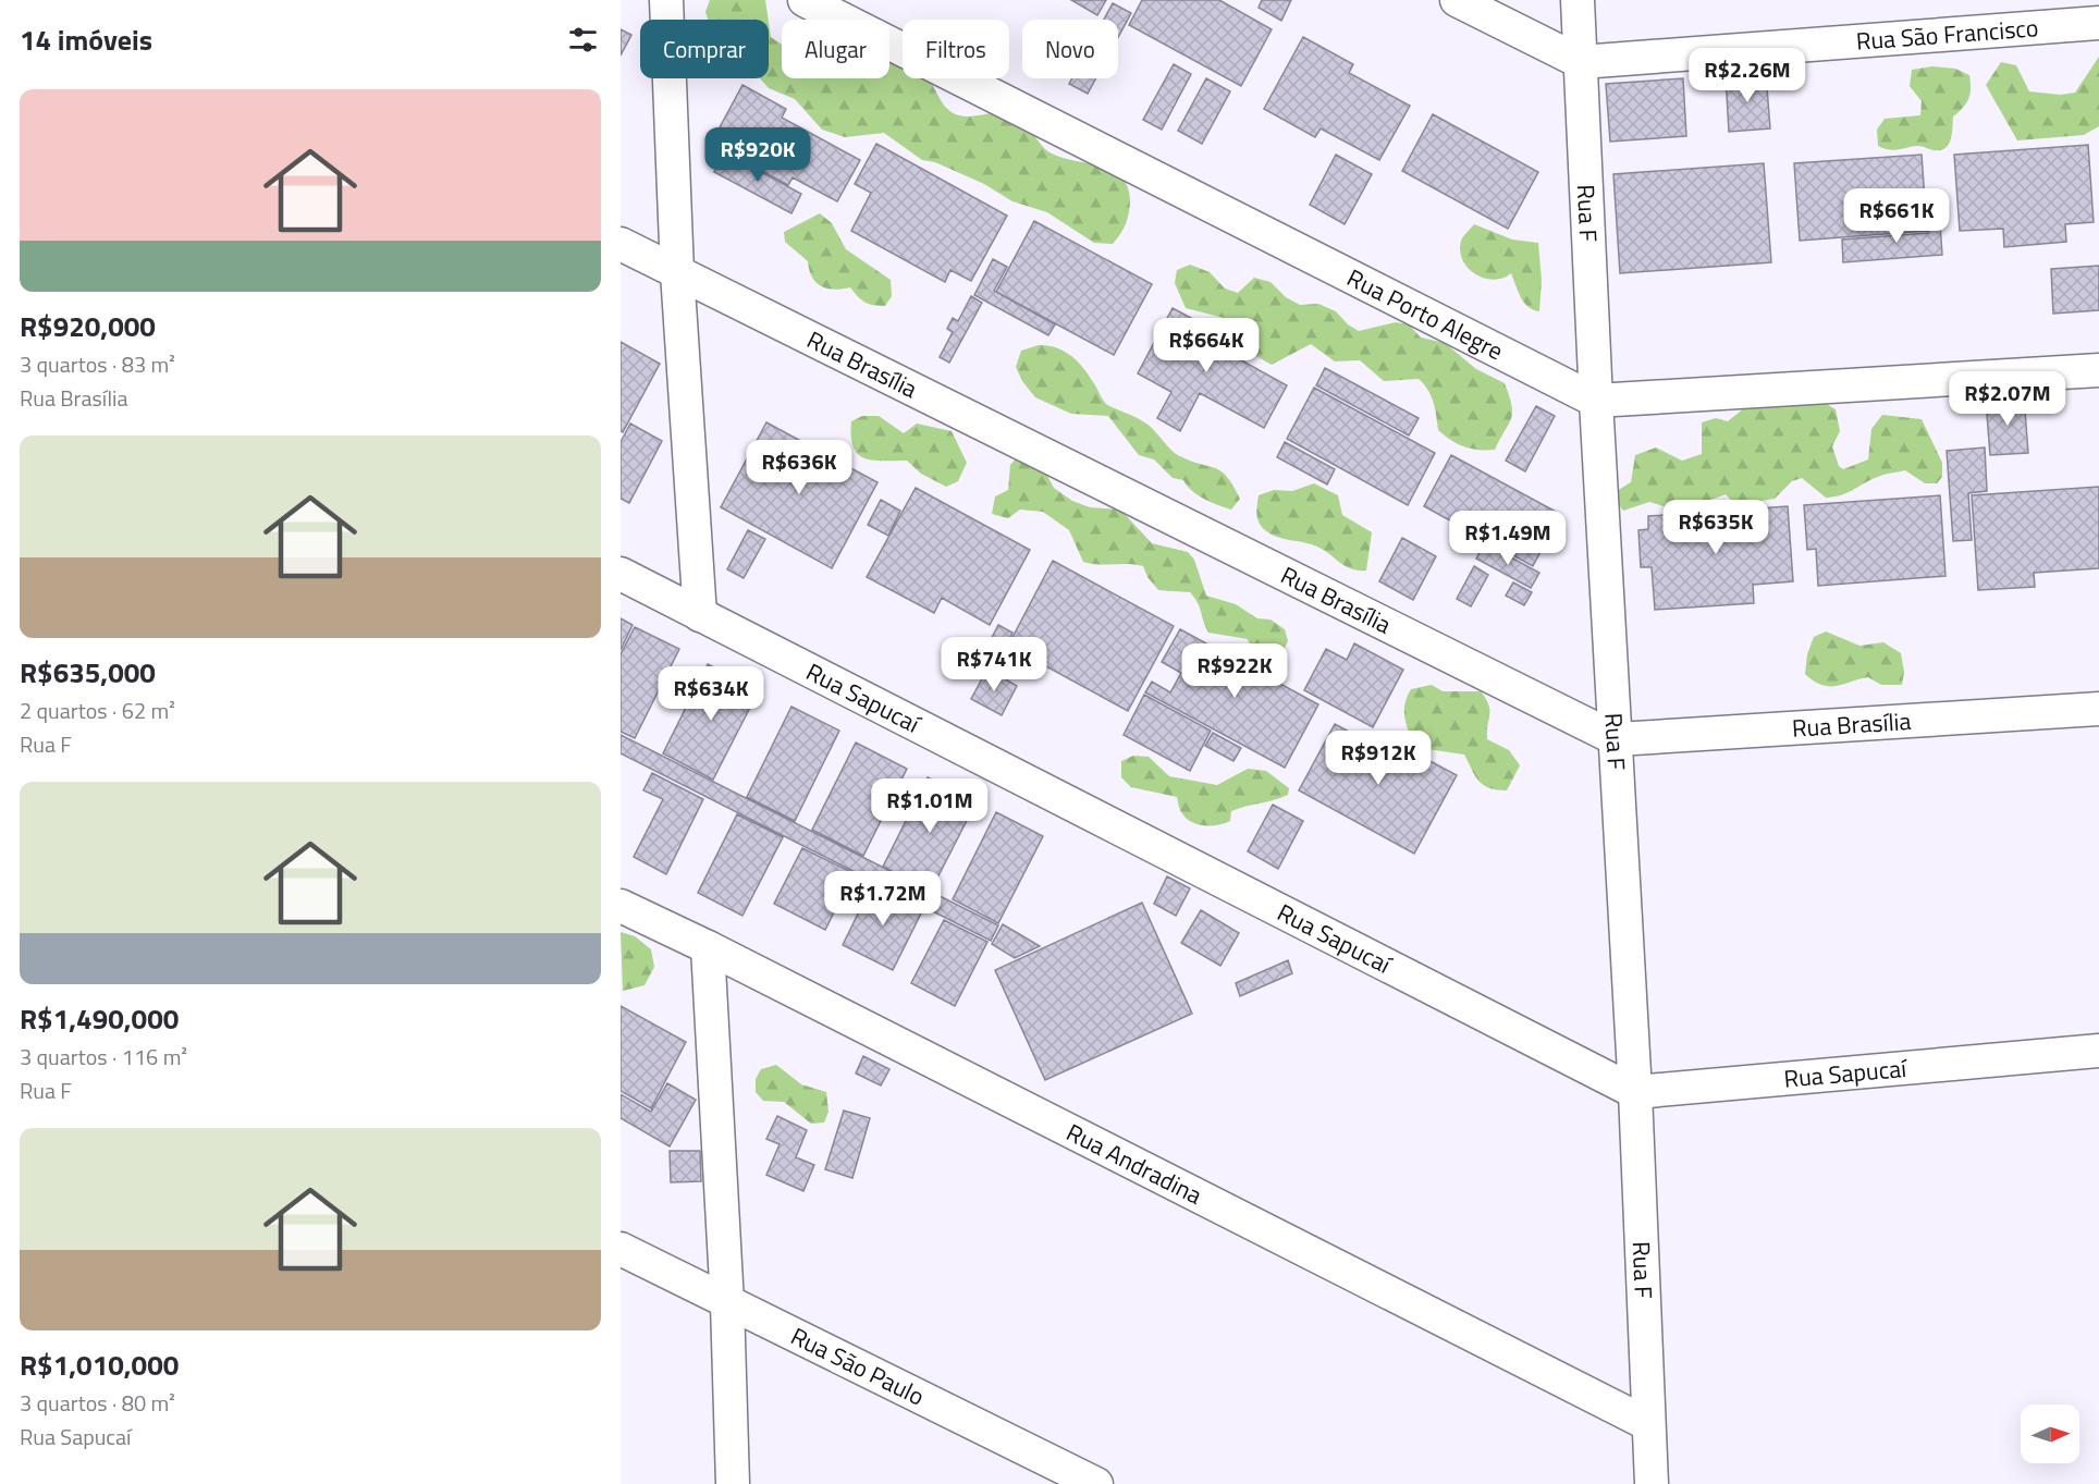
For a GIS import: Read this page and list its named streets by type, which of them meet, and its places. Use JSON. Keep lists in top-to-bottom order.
{
  "streets": {
    "street": [
      "Rua São Francisco",
      "Rua F",
      "Rua Porto Alegre",
      "Rua Brasília",
      "Rua Sapucaí",
      "Rua Andradina",
      "Rua São Paulo"
    ]
  },
  "crossings": [
    ["Rua São Francisco", "Rua F"],
    ["Rua F", "Rua Porto Alegre"],
    ["Rua F", "Rua Brasília"],
    ["Rua F", "Rua Sapucaí"],
    ["Rua F", "Rua Andradina"]
  ],
  "north": "right",
  "page": {
    "heading": "14 imóveis",
    "chip": [
      "Comprar",
      "Alugar",
      "Filtros",
      "Novo"
    ],
    "price": [
      "R$2.26M",
      "R$920K",
      "R$661K",
      "R$664K",
      "R$2.07M",
      "R$636K",
      "R$635K",
      "R$1.49M",
      "R$741K",
      "R$922K",
      "R$634K",
      "R$912K",
      "R$1.01M",
      "R$1.72M"
    ],
    "list": [
      {
        "name": "R$920,000",
        "note": "3 quartos · 83 m² · Rua Brasília"
      },
      {
        "name": "R$635,000",
        "note": "2 quartos · 62 m² · Rua F"
      },
      {
        "name": "R$1,490,000",
        "note": "3 quartos · 116 m² · Rua F"
      },
      {
        "name": "R$1,010,000",
        "note": "3 quartos · 80 m² · Rua Sapucaí"
      }
    ]
  }
}
